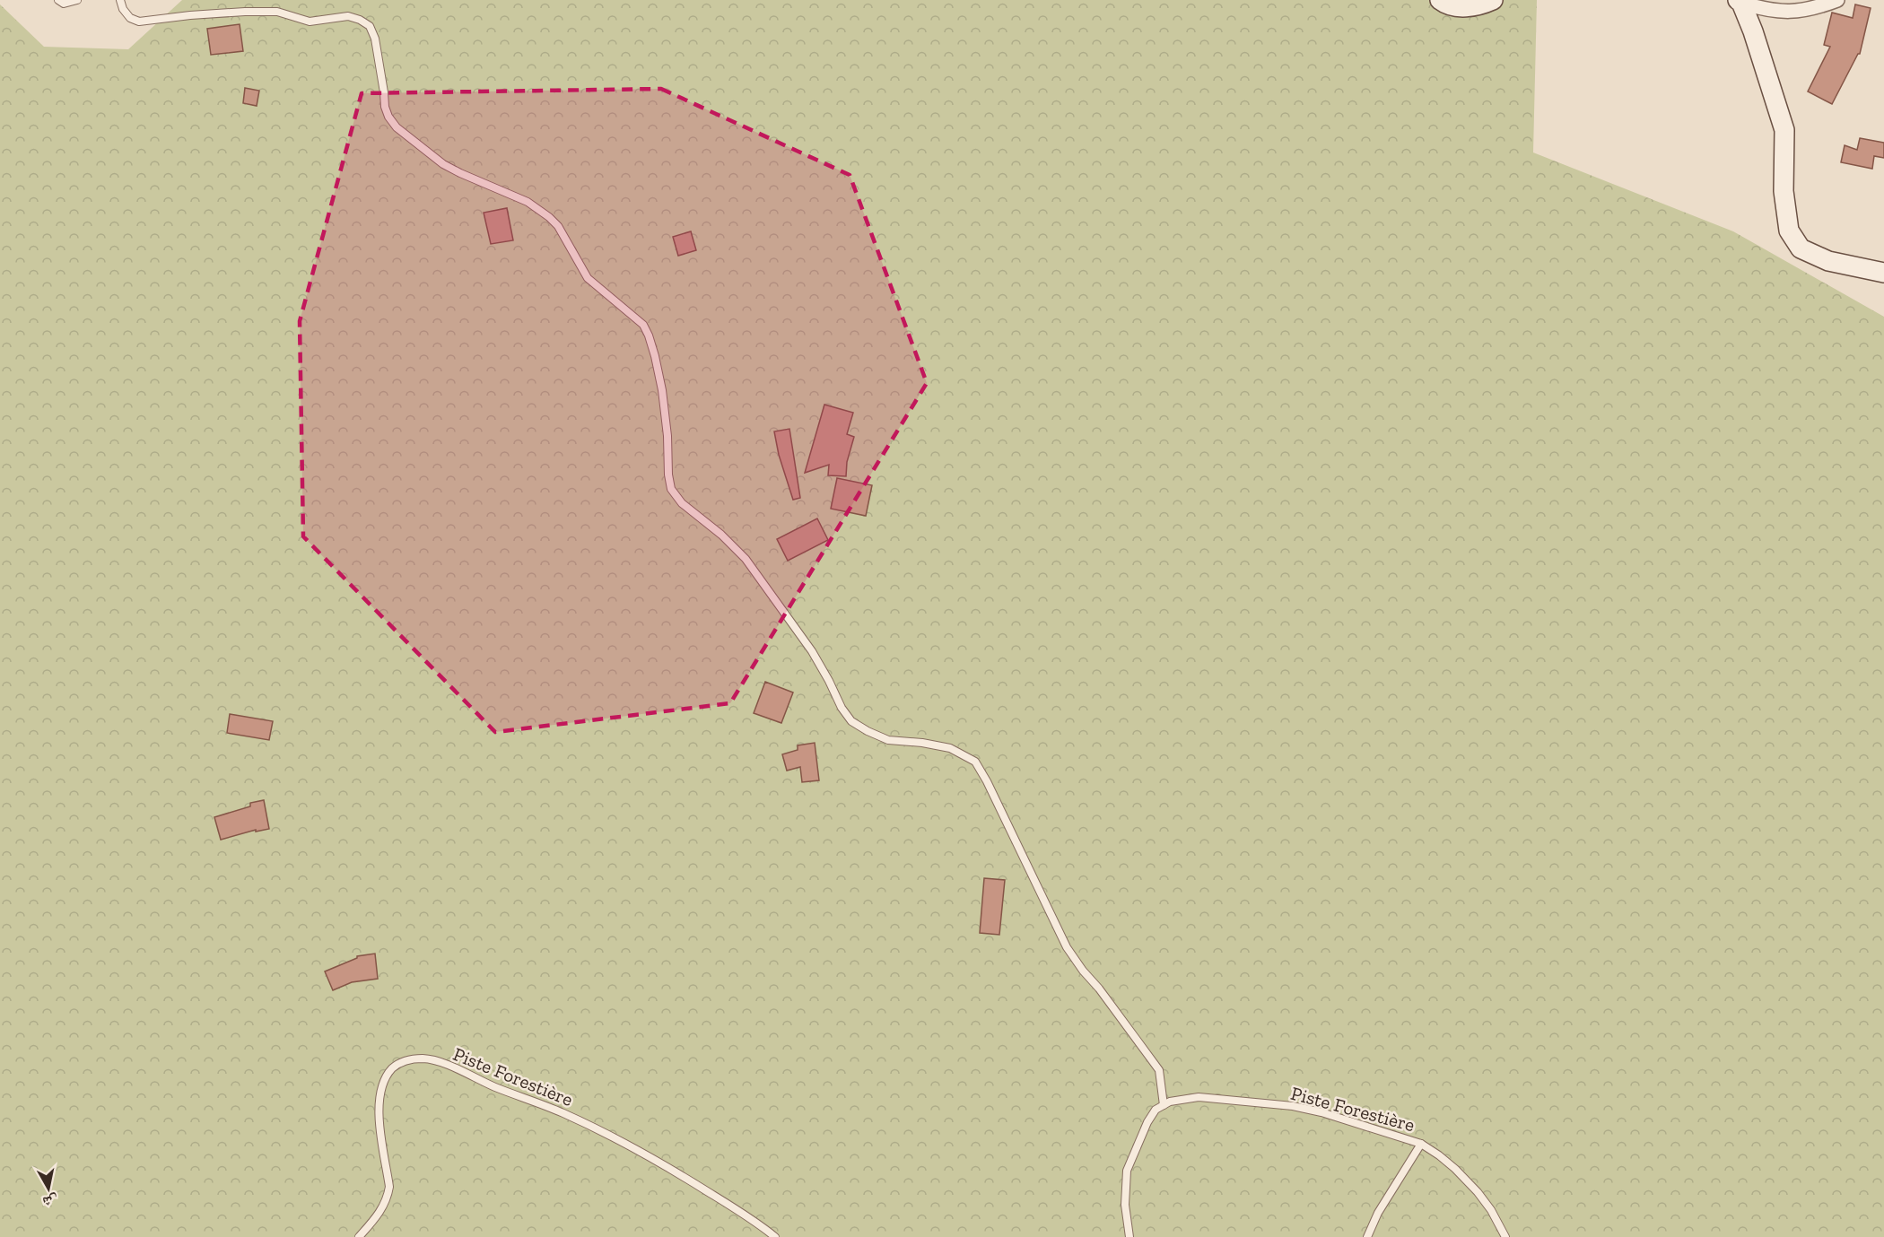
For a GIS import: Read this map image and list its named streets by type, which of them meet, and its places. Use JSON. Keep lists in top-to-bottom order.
{
  "streets": {
    "lane": ["Piste Forestière"]
  },
  "north": "bottom"
}
